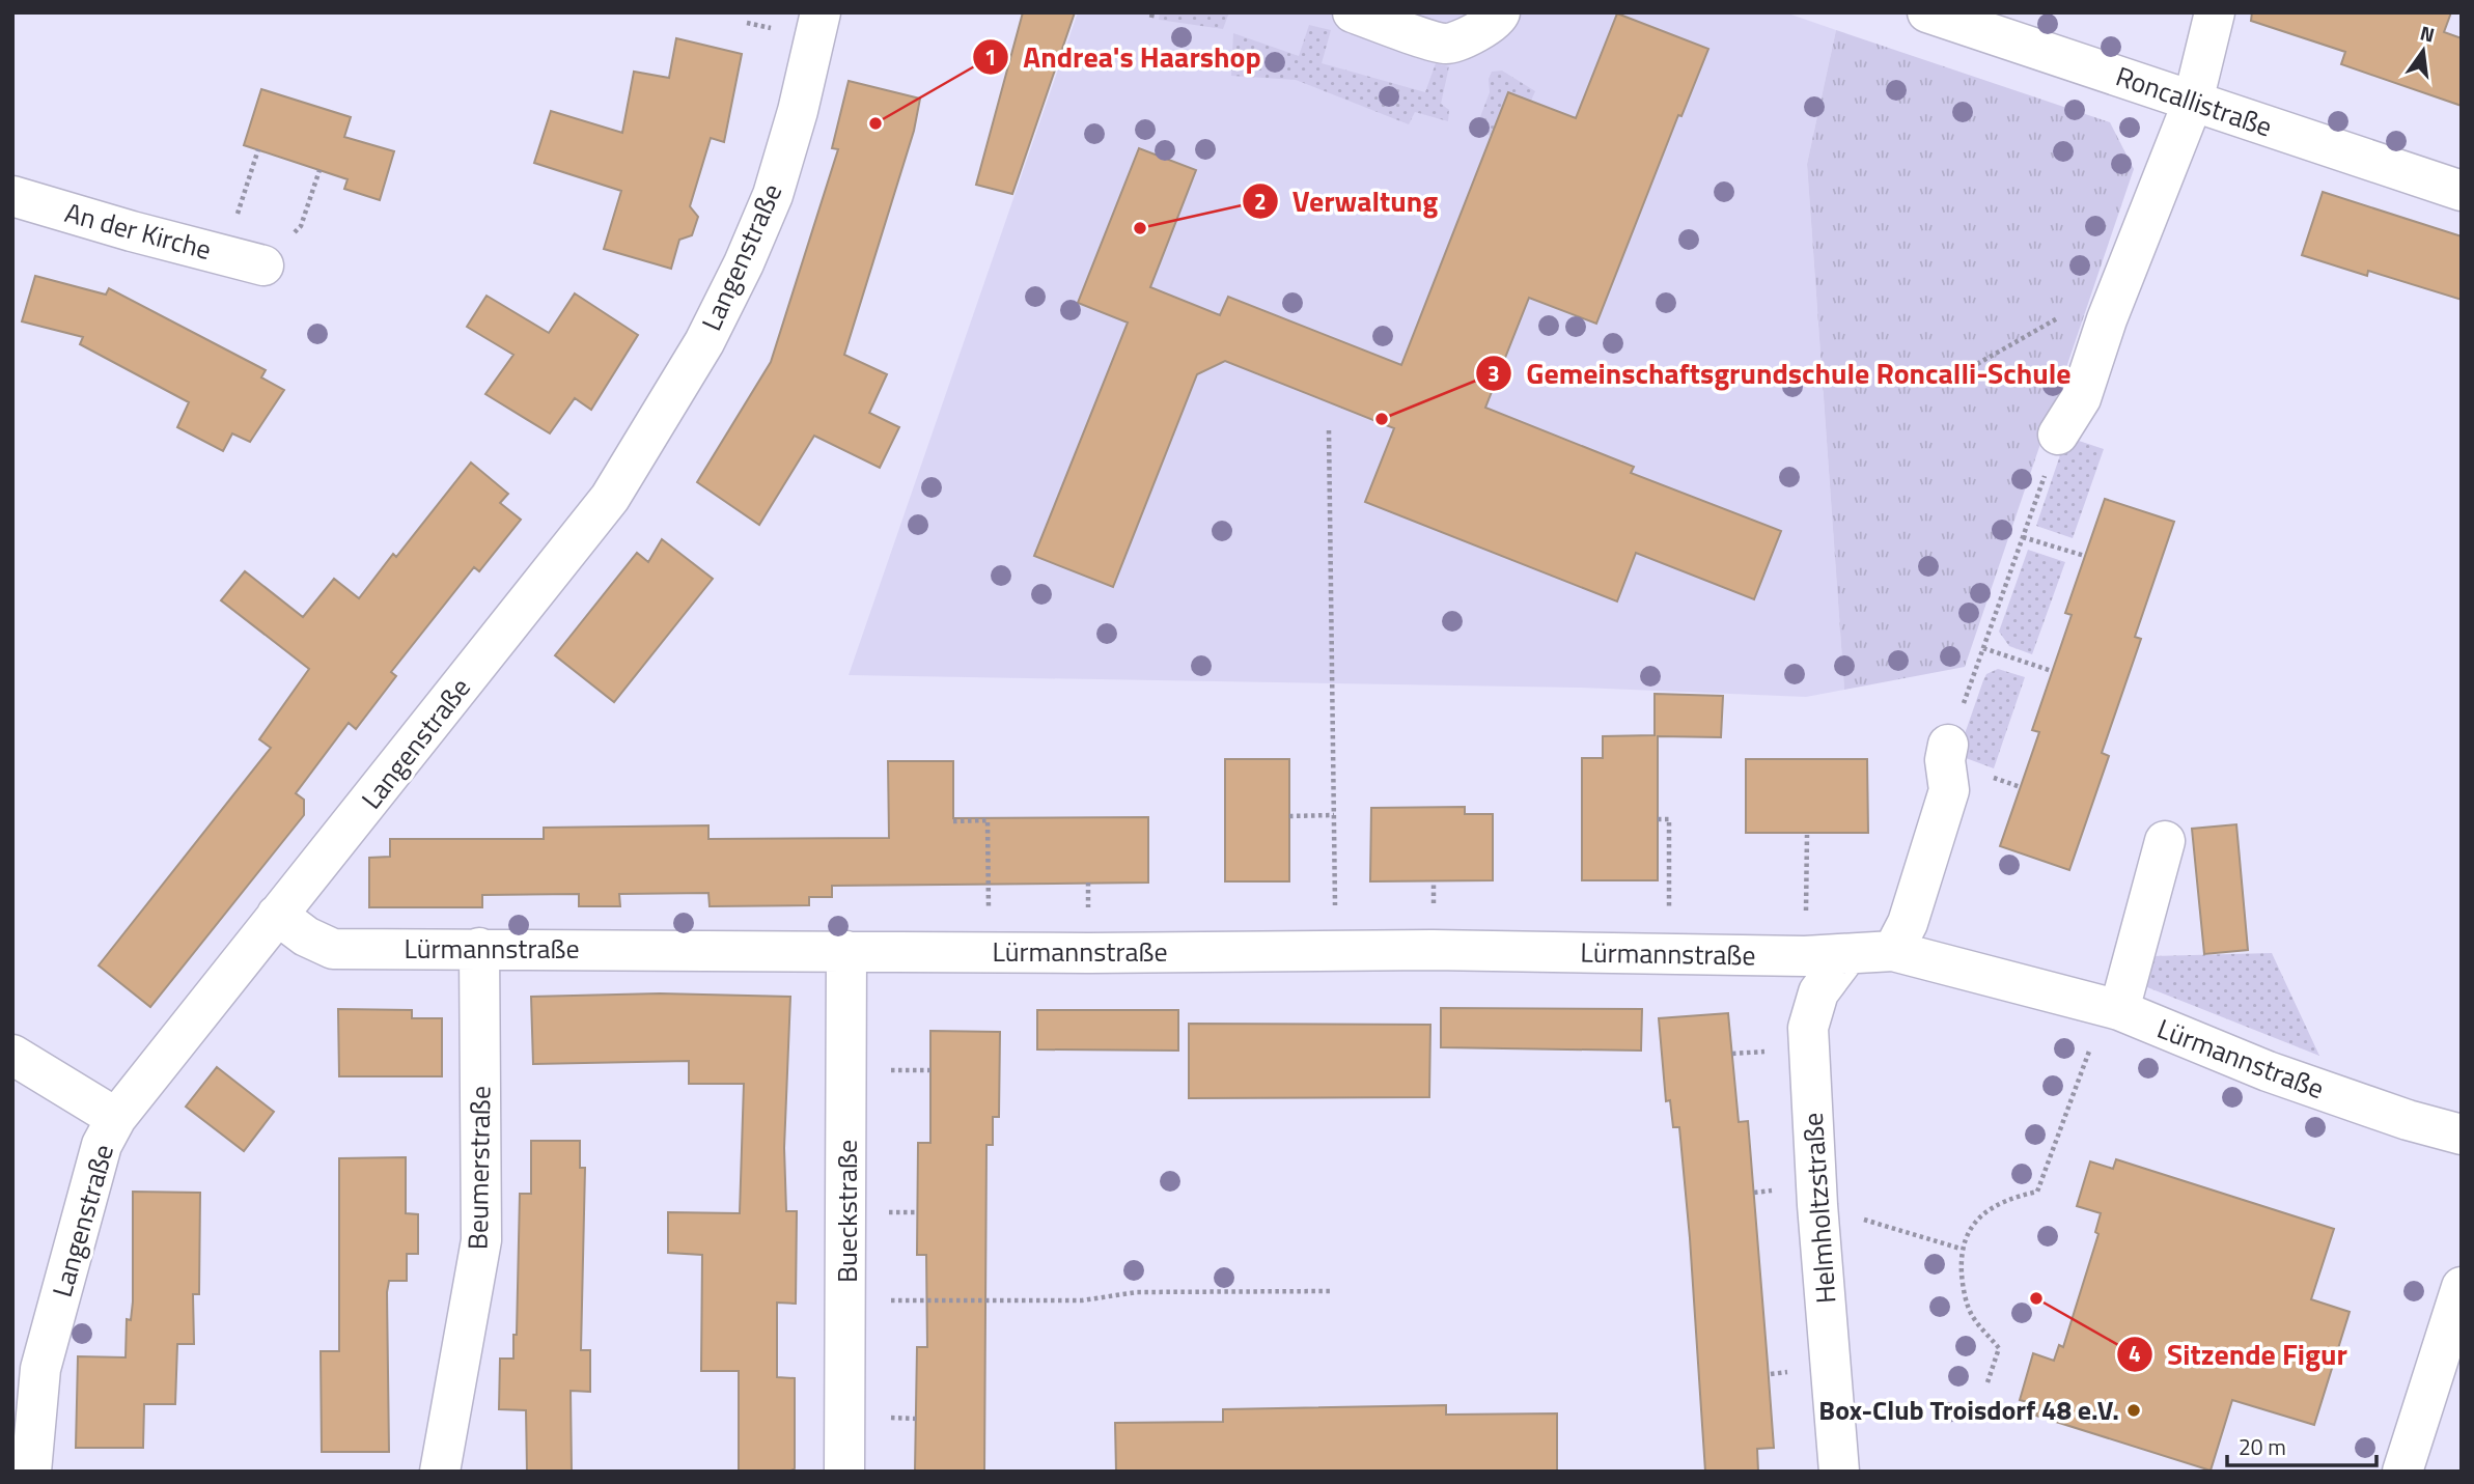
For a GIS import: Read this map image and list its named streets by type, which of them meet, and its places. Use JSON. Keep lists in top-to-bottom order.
{
  "streets": {
    "street": [
      "Roncallistraße",
      "An der Kirche",
      "Langenstraße",
      "Lürmannstraße",
      "Beumerstraße",
      "Helmholtzstraße",
      "Bueckstraße"
    ]
  },
  "crossings": [
    ["Langenstraße", "Lürmannstraße"],
    ["Lürmannstraße", "Beumerstraße"],
    ["Lürmannstraße", "Helmholtzstraße"],
    ["Lürmannstraße", "Bueckstraße"]
  ],
  "places": [
    "Andrea's Haarshop",
    "Verwaltung",
    "Gemeinschaftsgrundschule Roncalli-Schule",
    "Sitzende Figur",
    "Box-Club Troisdorf 48 e.V."
  ],
  "scale_bar": "20 m",
  "north": "top"
}
